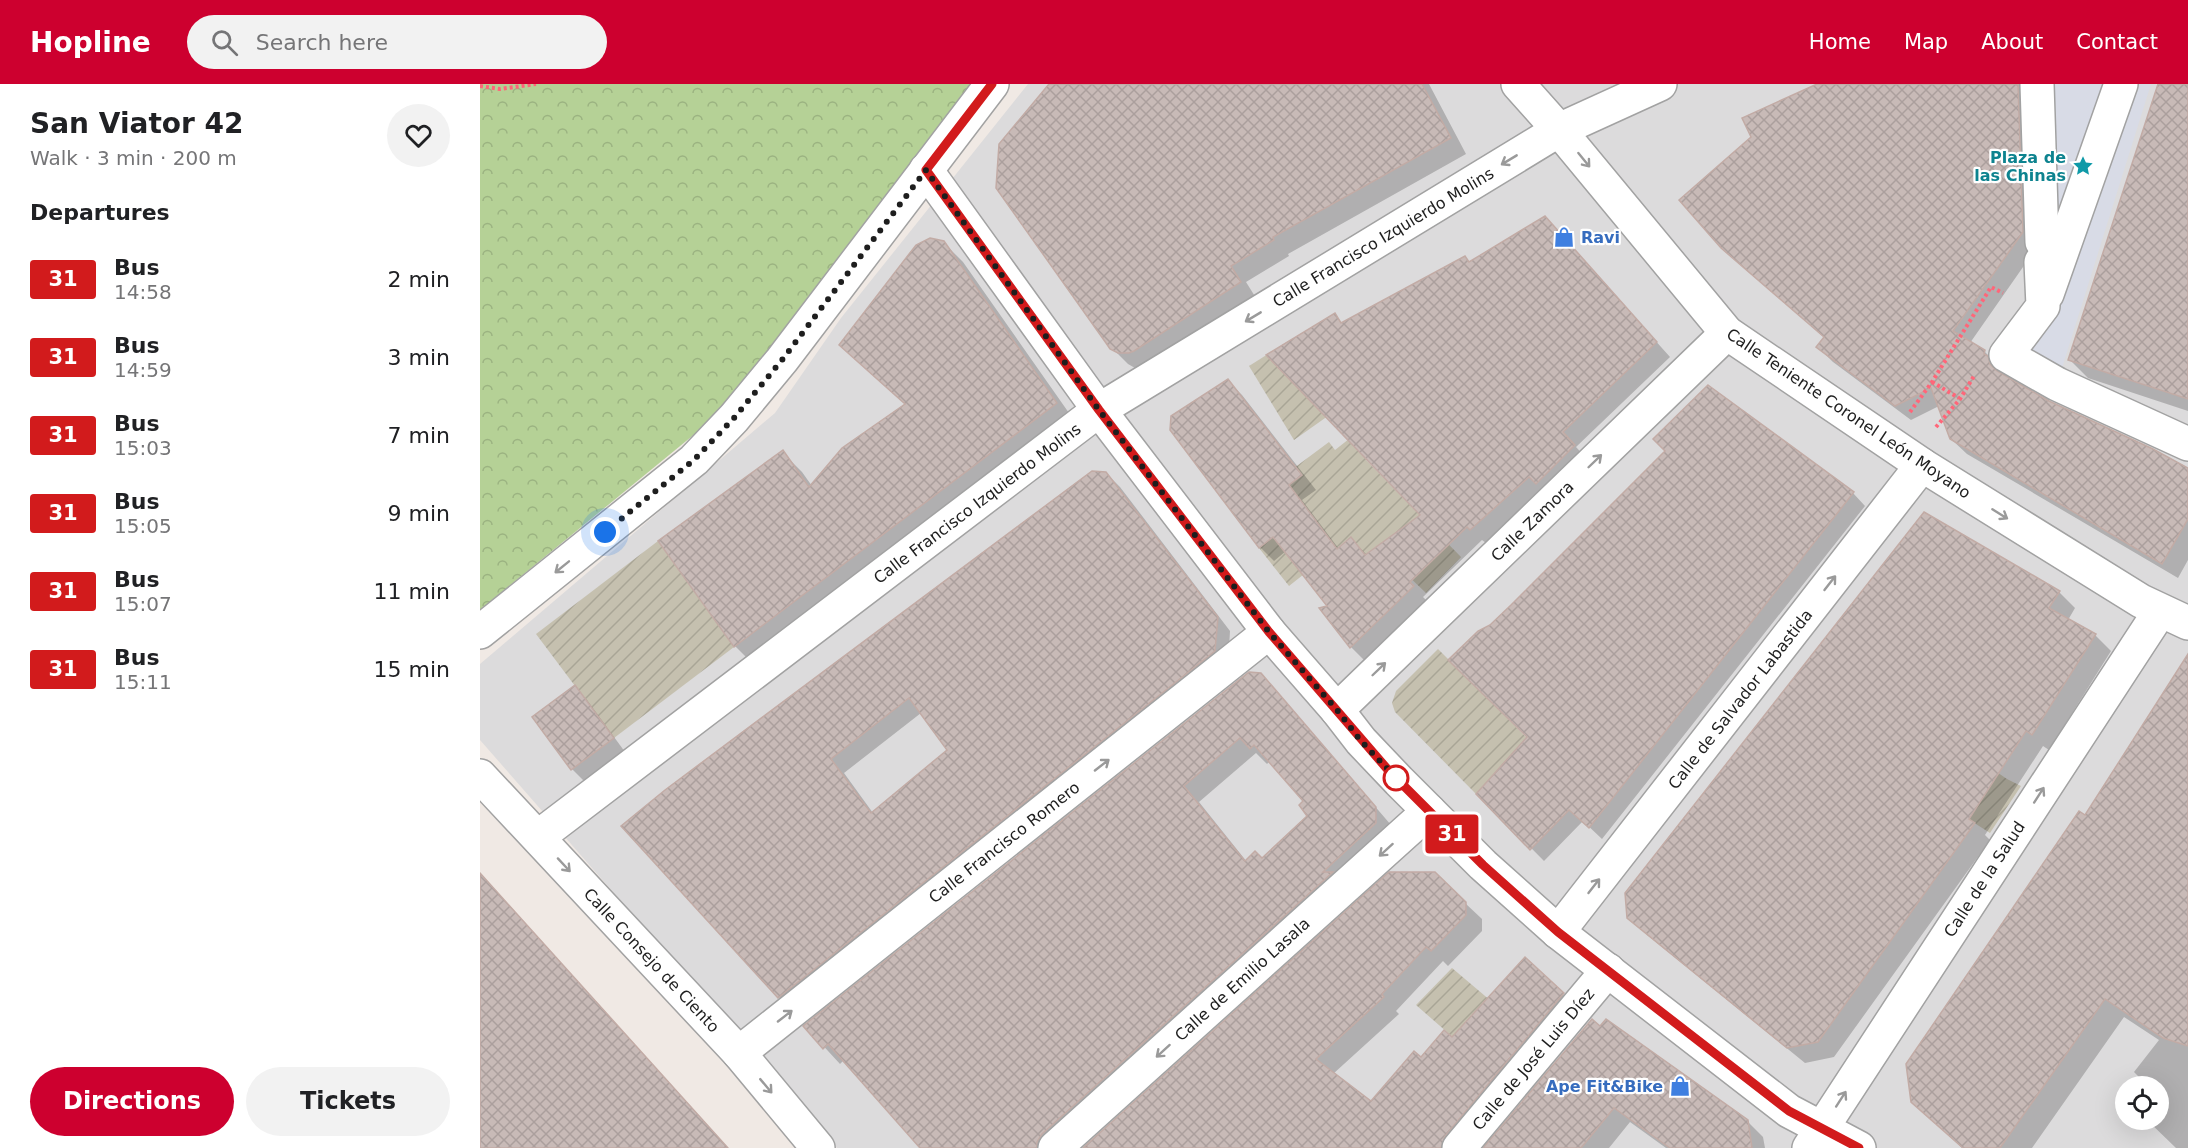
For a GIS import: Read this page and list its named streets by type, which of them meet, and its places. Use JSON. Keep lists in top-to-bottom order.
{
  "streets": {
    "street": [
      "Calle Francisco Izquierdo Molins",
      "Calle Teniente Coronel León Moyano",
      "Calle Zamora",
      "Calle de Salvador Labastida",
      "Calle Francisco Romero",
      "Calle de la Salud",
      "Calle Consejo de Ciento",
      "Calle de Emilio Lasala",
      "Calle de José Luis Díez"
    ]
  },
  "crossings": [
    ["Calle Francisco Izquierdo Molins", "Calle Teniente Coronel León Moyano"],
    ["Calle Francisco Izquierdo Molins", "Calle Consejo de Ciento"],
    ["Calle Teniente Coronel León Moyano", "Calle Zamora"],
    ["Calle Teniente Coronel León Moyano", "Calle de Salvador Labastida"],
    ["Calle Teniente Coronel León Moyano", "Calle de la Salud"],
    ["Calle Francisco Romero", "Calle Consejo de Ciento"]
  ],
  "one_way": [
    "Calle Francisco Izquierdo Molins",
    "Calle Teniente Coronel León Moyano",
    "Calle Zamora",
    "Calle de Salvador Labastida",
    "Calle Francisco Romero",
    "Calle de la Salud",
    "Calle Consejo de Ciento",
    "Calle de Emilio Lasala"
  ],
  "places": {
    "place": ["Plaza de las Chinas"],
    "shop": ["Ravi", "Ape Fit&Bike"]
  },
  "lines": ["bus line 31"],
  "page": {
    "header": "Hopline",
    "search": "Search here",
    "nav": [
      "Home",
      "Map",
      "About",
      "Contact"
    ],
    "heading": [
      ["San Viator 42", "Walk · 3 min · 200 m"],
      "Departures"
    ],
    "on_map": "31",
    "list": [
      {
        "mark": "31",
        "name": "Bus",
        "note": "14:58",
        "value": "2 min"
      },
      {
        "mark": "31",
        "name": "Bus",
        "note": "14:59",
        "value": "3 min"
      },
      {
        "mark": "31",
        "name": "Bus",
        "note": "15:03",
        "value": "7 min"
      },
      {
        "mark": "31",
        "name": "Bus",
        "note": "15:05",
        "value": "9 min"
      },
      {
        "mark": "31",
        "name": "Bus",
        "note": "15:07",
        "value": "11 min"
      },
      {
        "mark": "31",
        "name": "Bus",
        "note": "15:11",
        "value": "15 min"
      }
    ],
    "buttons": ["Directions", "Tickets"]
  }
}
